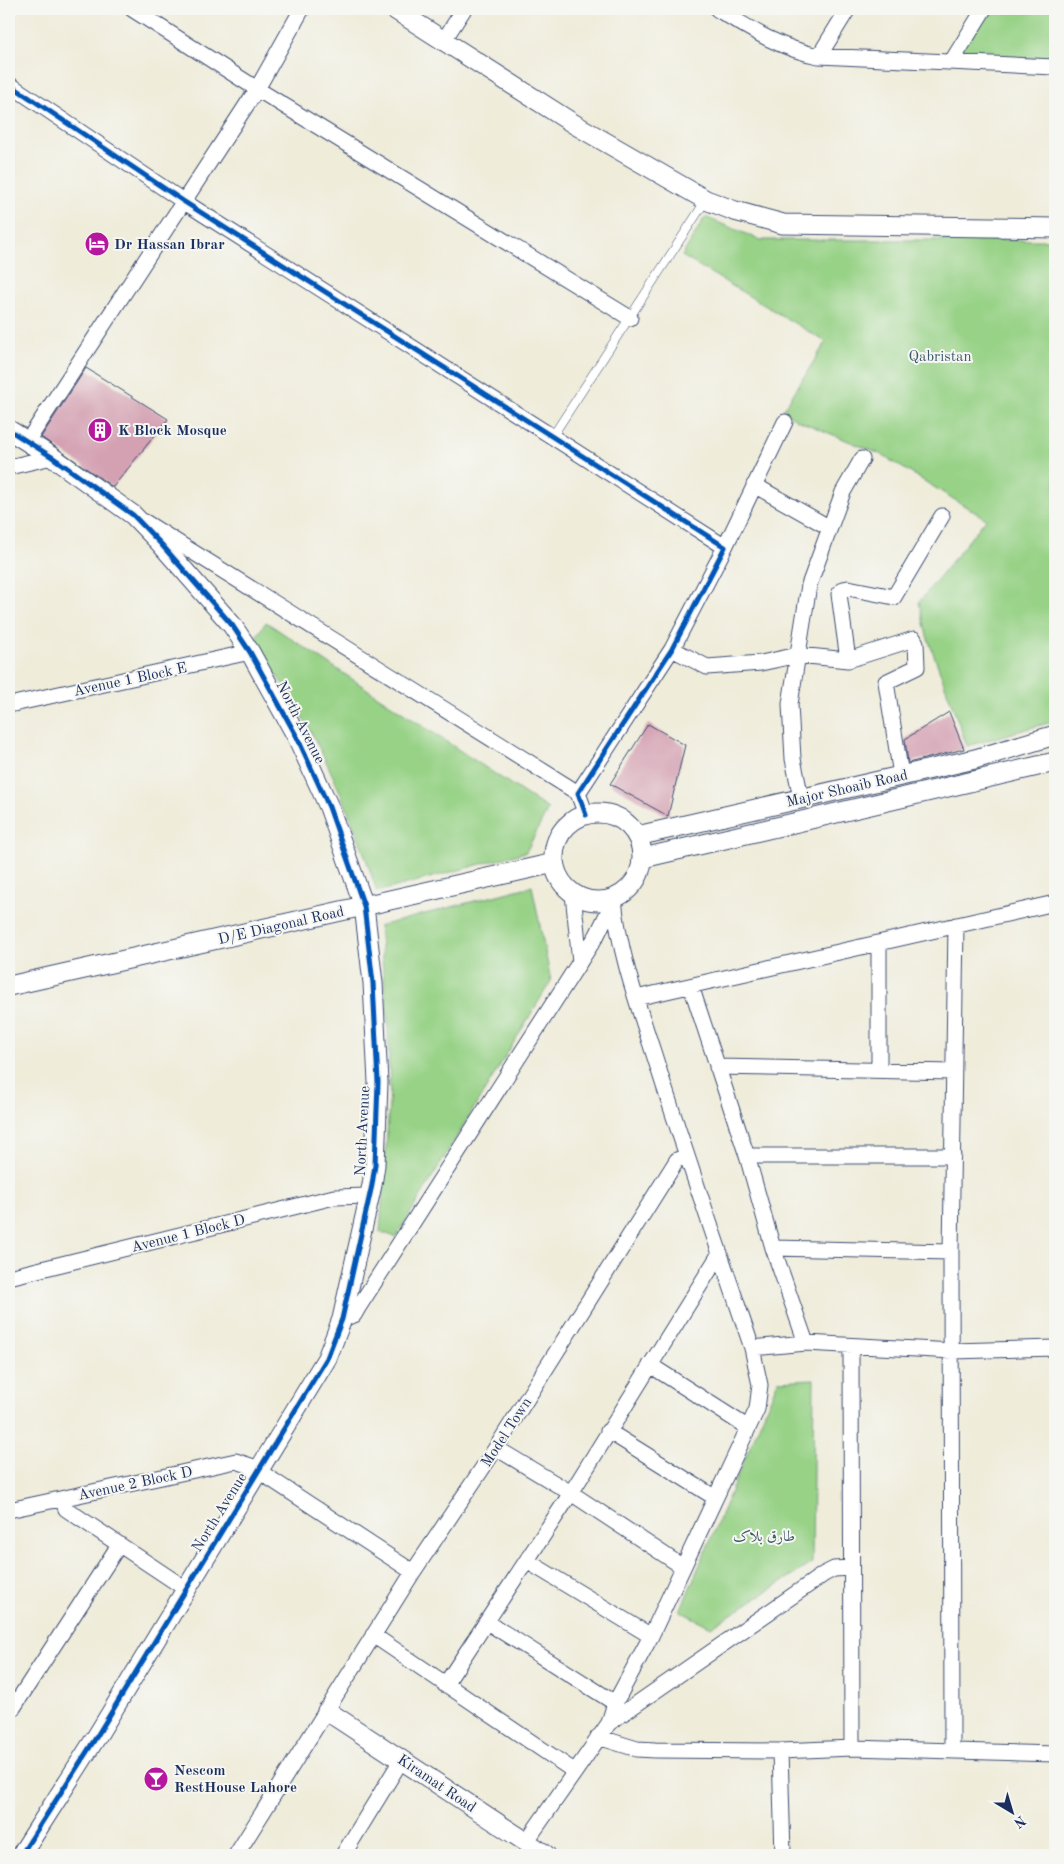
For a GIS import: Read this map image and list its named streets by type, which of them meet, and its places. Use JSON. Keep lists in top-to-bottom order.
{
  "streets": {
    "street": [
      "Avenue 1 Block E",
      "North Avenue",
      "Major Shoaib Road",
      "D/E Diagonal Road",
      "Avenue 1 Block D",
      "Model Town",
      "Avenue 2 Block D",
      "Kiramat Road"
    ]
  },
  "crossings": [
    ["Avenue 1 Block E", "North Avenue"],
    ["North Avenue", "D/E Diagonal Road"],
    ["North Avenue", "Avenue 1 Block D"],
    ["North Avenue", "Avenue 2 Block D"],
    ["Major Shoaib Road", "D/E Diagonal Road"],
    ["Model Town", "Avenue 2 Block D"],
    ["Model Town", "Kiramat Road"]
  ],
  "parks": ["Qabristan", "طارق بلاک"],
  "places": {
    "hotel": ["Dr Hassan Ibrar"],
    "building": ["K Block Mosque"],
    "bar": ["Nescom RestHouse Lahore"]
  },
  "north": "bottom right"
}
